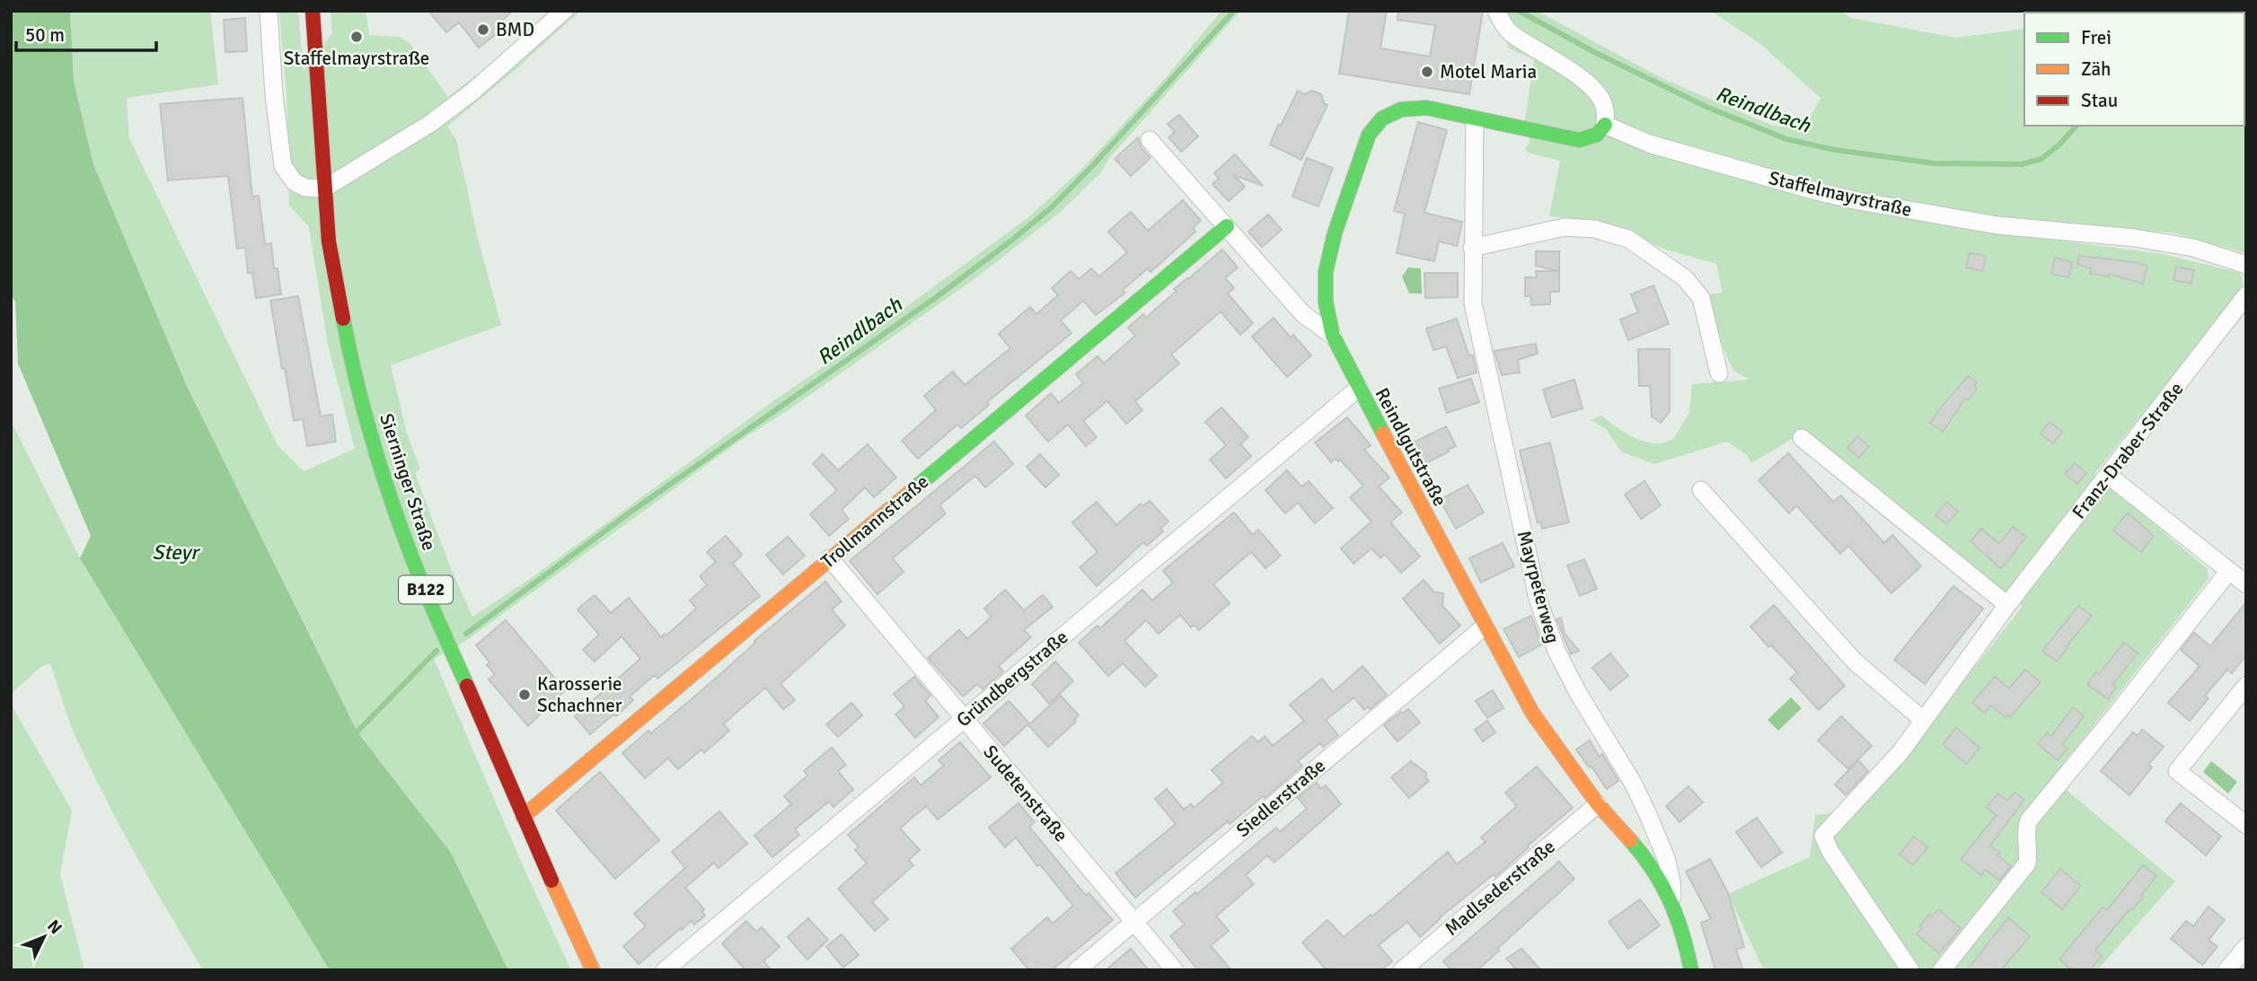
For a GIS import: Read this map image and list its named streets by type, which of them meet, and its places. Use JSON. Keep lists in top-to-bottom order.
{
  "streets": {
    "street": [
      "Staffelmayrstraße",
      "Reindlgutstraße",
      "Franz-Draber-Straße",
      "Sierninger Straße",
      "Trollmannstraße",
      "Mayrpeterweg",
      "B122",
      "Gründbergstraße",
      "Sudetenstraße",
      "Siedlerstraße",
      "Madlsederstraße"
    ]
  },
  "crossings": [
    ["Staffelmayrstraße", "Reindlgutstraße"],
    ["Reindlgutstraße", "Mayrpeterweg"],
    ["Reindlgutstraße", "Gründbergstraße"],
    ["Reindlgutstraße", "Siedlerstraße"],
    ["Reindlgutstraße", "Madlsederstraße"],
    ["Sierninger Straße", "Trollmannstraße"],
    ["Trollmannstraße", "Sudetenstraße"],
    ["Gründbergstraße", "Sudetenstraße"],
    ["Sudetenstraße", "Siedlerstraße"]
  ],
  "water": ["Reindlbach", "Steyr"],
  "places": [
    "BMD",
    "Staffelmayrstraße",
    "Motel Maria",
    "Karosserie Schachner"
  ],
  "legend": ["Frei", "Zäh", "Stau"],
  "scale_bar": "50 m",
  "north": "top right"
}
